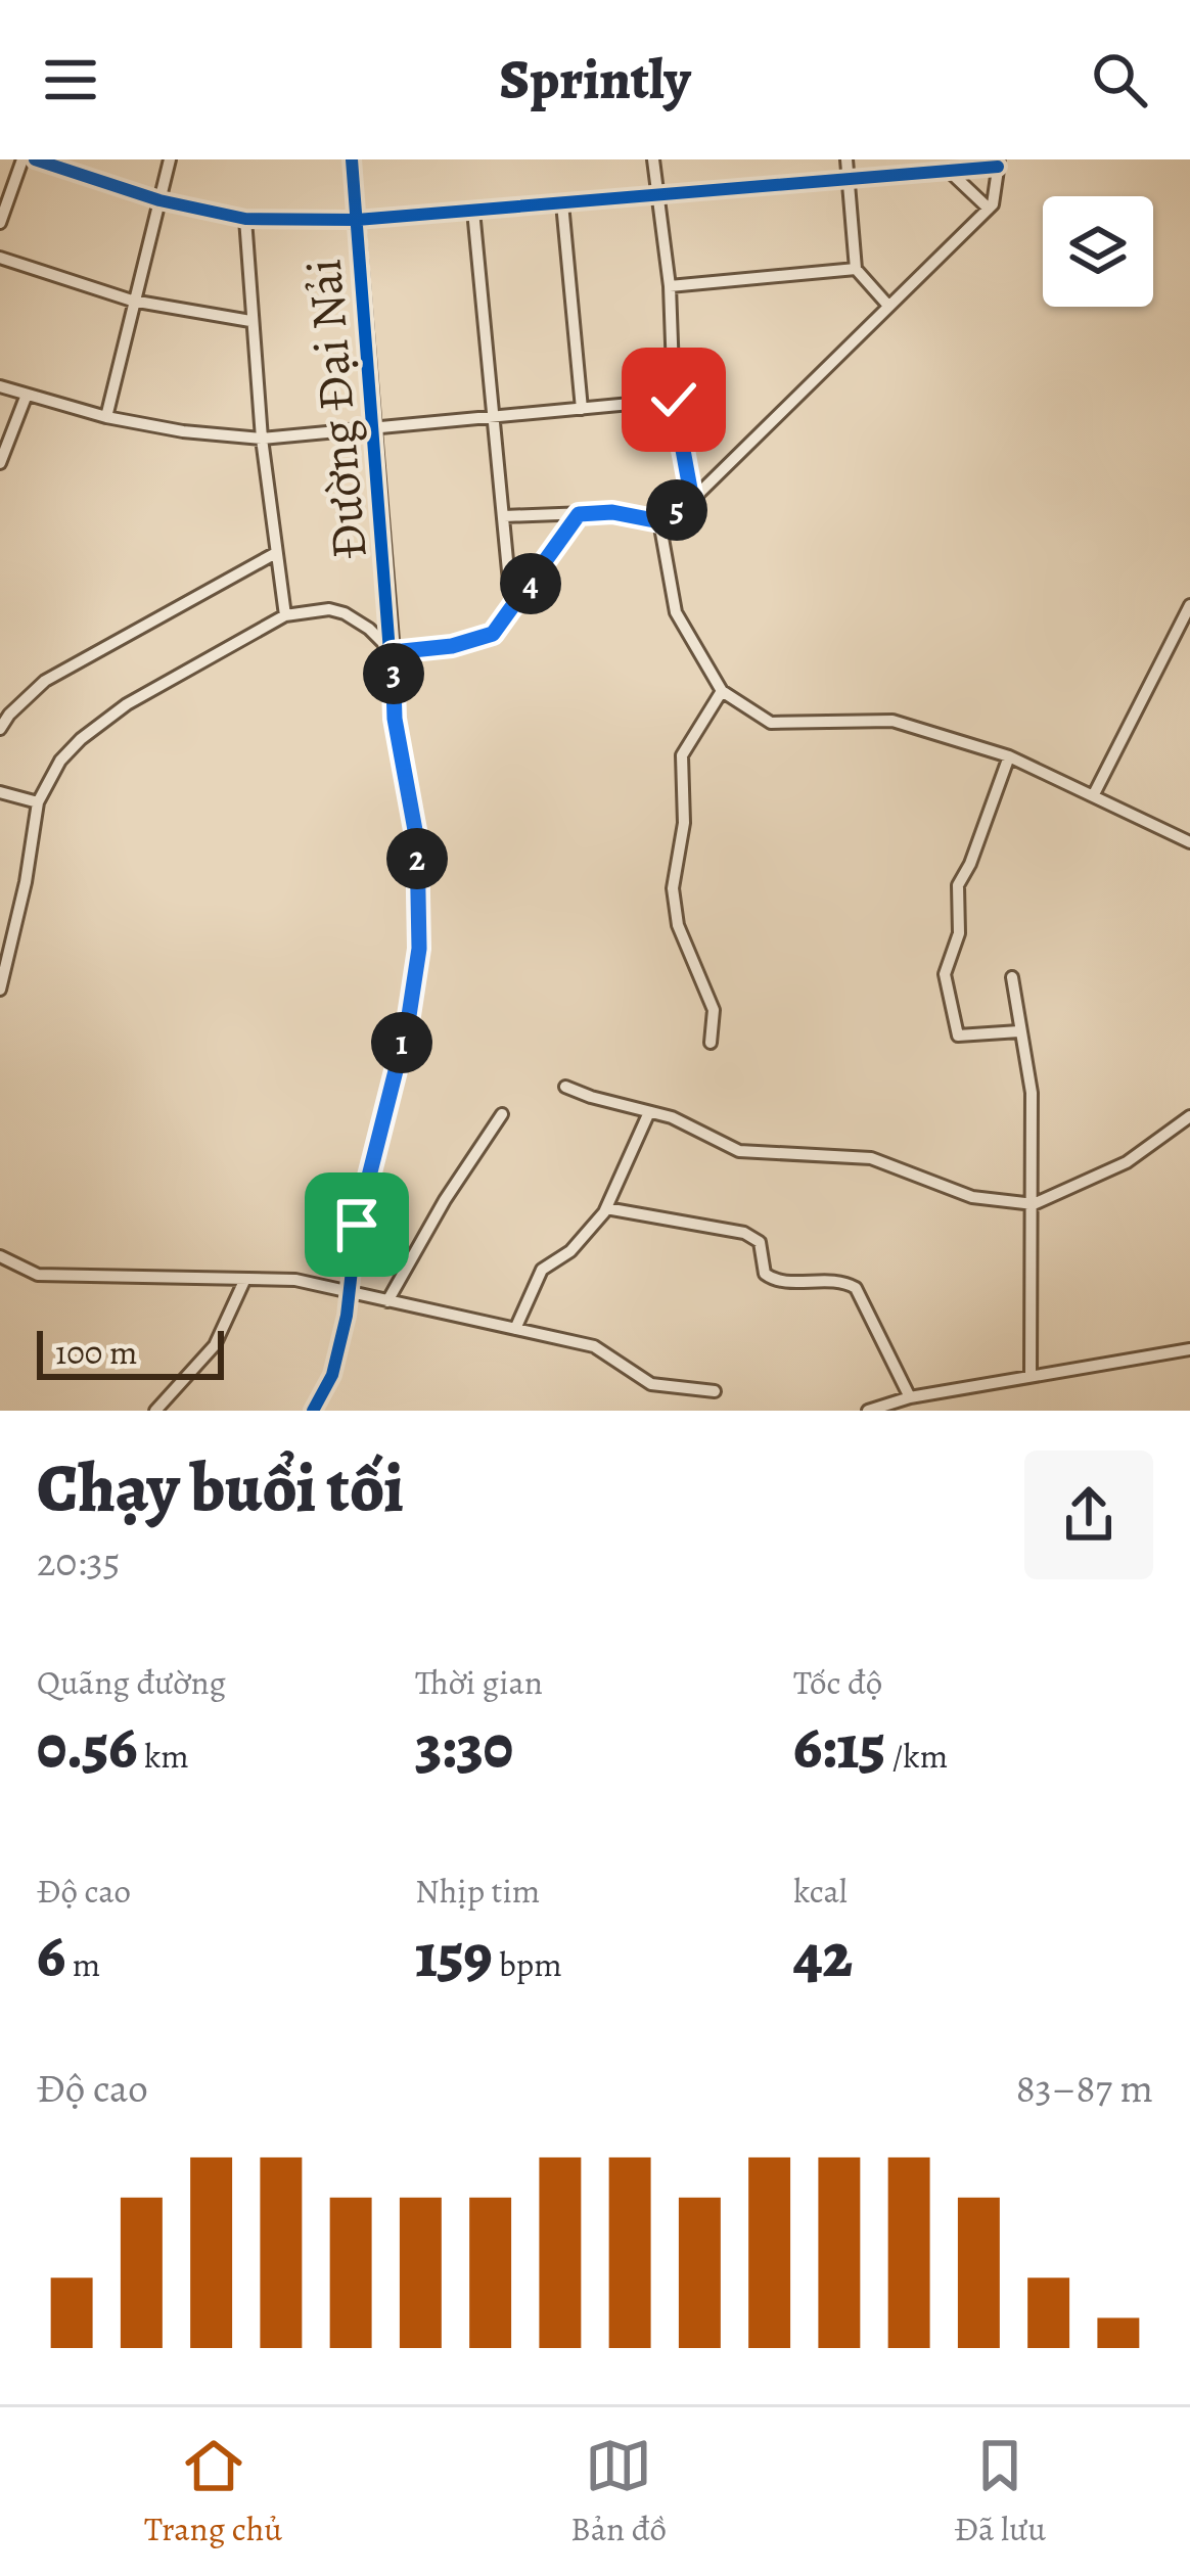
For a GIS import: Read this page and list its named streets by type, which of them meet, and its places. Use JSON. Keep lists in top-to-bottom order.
{
  "streets": {
    "street": ["Đường Đại Nải"]
  },
  "scale_bar": "100 m",
  "page": {
    "header": "Sprintly",
    "pins": [
      "5",
      "4",
      "3",
      "2",
      "1"
    ],
    "scale": "100 m",
    "heading": ["Chạy buổi tối", "20:35"],
    "stats": [
      ["Quãng đường", "0.56 km"],
      ["Thời gian", "3:30"],
      ["Tốc độ", "6:15 /km"],
      ["Độ cao", "6 m"],
      ["Nhịp tim", "159 bpm"],
      ["kcal", "42"]
    ],
    "chart": ["Độ cao", "83–87 m"],
    "tabs": ["Trang chủ", "Bản đồ", "Đã lưu"]
  }
}
